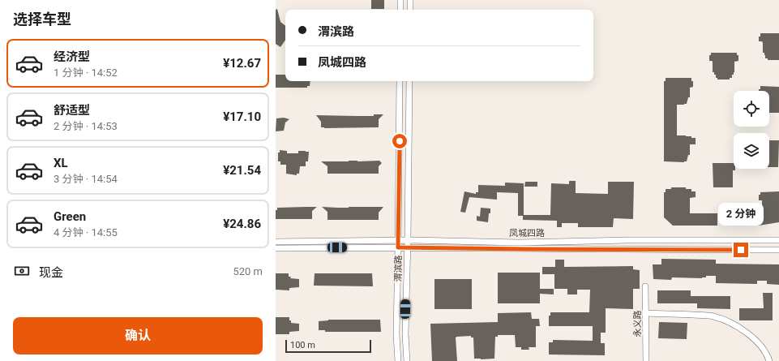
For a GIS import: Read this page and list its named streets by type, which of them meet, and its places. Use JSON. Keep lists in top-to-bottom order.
{
  "streets": {
    "street": ["凤城四路", "渭滨路", "永义路"]
  },
  "crossings": [
    ["凤城四路", "渭滨路"]
  ],
  "scale_bar": "100 m",
  "page": {
    "heading": "选择车型",
    "banner": ["渭滨路", "凤城四路"],
    "list": [
      {
        "name": "经济型",
        "note": "1 分钟 · 14:52",
        "value": "¥12.67"
      },
      {
        "name": "舒适型",
        "note": "2 分钟 · 14:53",
        "value": "¥17.10"
      },
      {
        "name": "XL",
        "note": "3 分钟 · 14:54",
        "value": "¥21.54"
      },
      {
        "name": "Green",
        "note": "4 分钟 · 14:55",
        "value": "¥24.86"
      }
    ],
    "bubble": "2 分钟",
    "pay": ["现金", "520 m"],
    "buttons": "确认",
    "scale": "100 m"
  }
}
